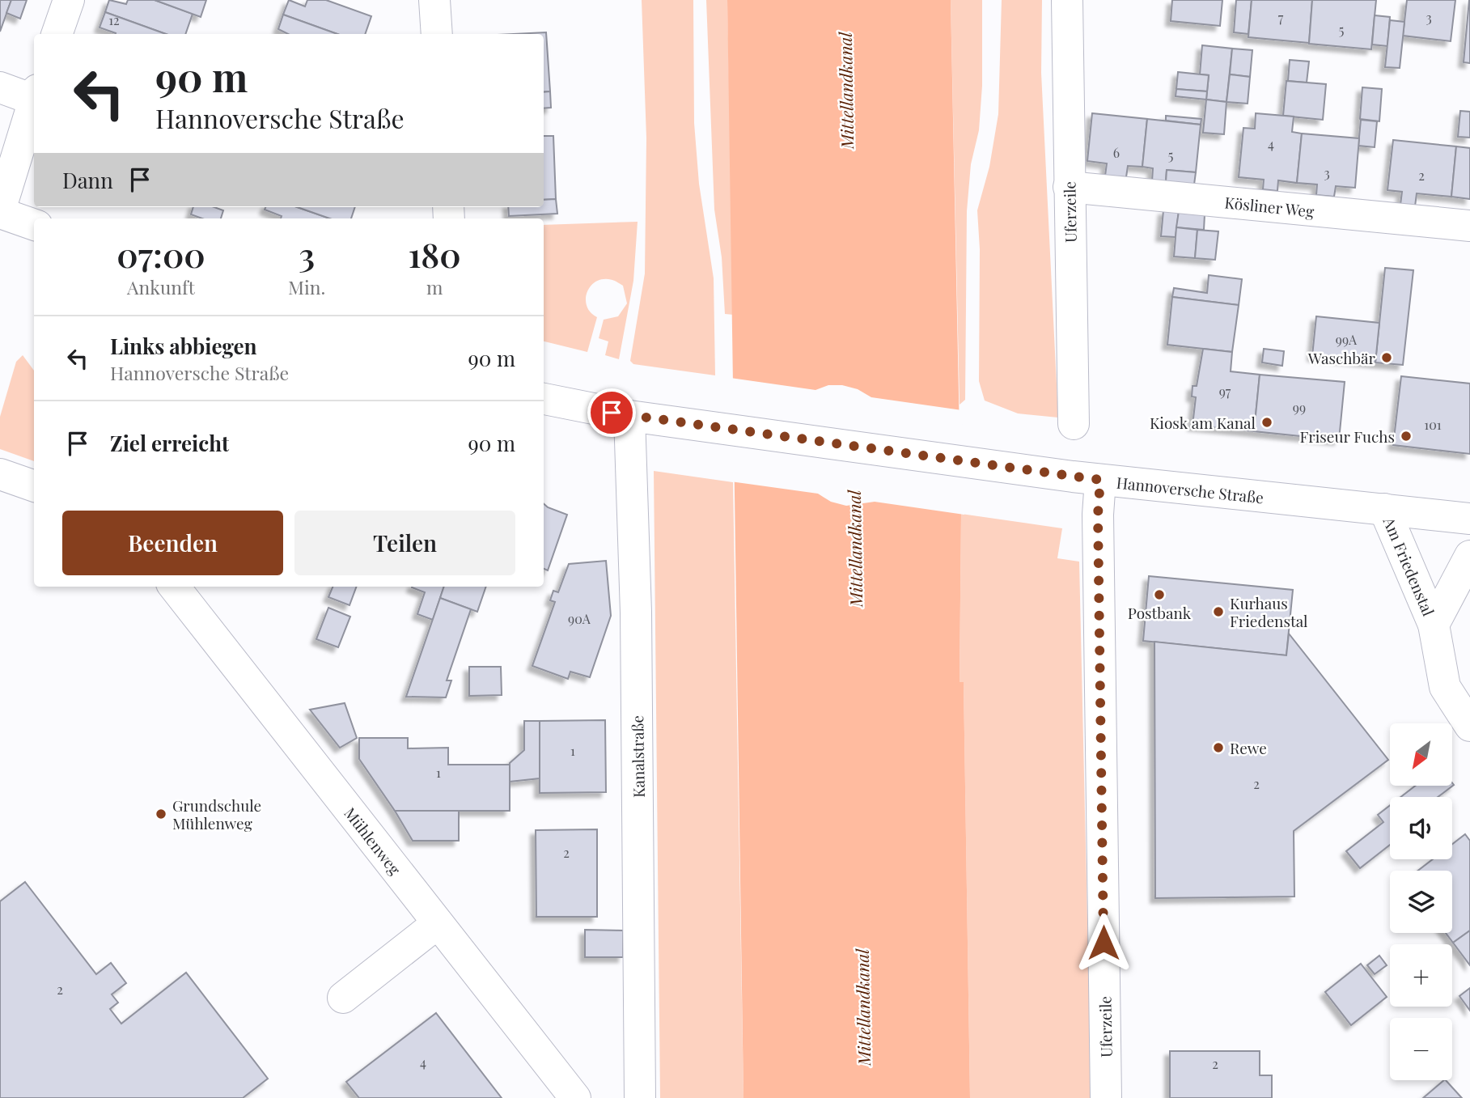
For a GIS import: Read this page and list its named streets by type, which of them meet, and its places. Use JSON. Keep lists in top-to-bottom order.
{
  "streets": {
    "street": [
      "Kösliner Weg",
      "Uferzeile",
      "Hannoversche Straße",
      "Am Friedenstal",
      "Kanalstraße",
      "Mühlenweg"
    ]
  },
  "crossings": [
    ["Kösliner Weg", "Uferzeile"],
    ["Uferzeile", "Hannoversche Straße"],
    ["Hannoversche Straße", "Am Friedenstal"],
    ["Hannoversche Straße", "Kanalstraße"]
  ],
  "water": ["Mittellandkanal"],
  "places": [
    "Waschbär",
    "Kiosk am Kanal",
    "Friseur Fuchs",
    "Postbank",
    "Kurhaus Friedenstal",
    "Rewe",
    "Grundschule Mühlenweg"
  ],
  "house_numbers": [
    "7",
    "3",
    "12",
    "5",
    "4",
    "6",
    "5",
    "3",
    "2",
    "99A",
    "97",
    "99",
    "101",
    "90A",
    "1",
    "1",
    "2",
    "2",
    "2",
    "4",
    "2"
  ],
  "north": "bottom left",
  "page": {
    "turn": ["90 m", "Hannoversche Straße"],
    "then": "Dann",
    "eta": [
      "07:00",
      "Ankunft",
      "3",
      "Min.",
      "180",
      "m"
    ],
    "list": [
      {
        "name": "Links abbiegen",
        "note": "Hannoversche Straße",
        "value": "90 m"
      },
      {
        "name": "Ziel erreicht",
        "value": "90 m"
      }
    ],
    "buttons": ["Beenden", "Teilen"],
    "map_buttons": ["+", "−"]
  }
}
